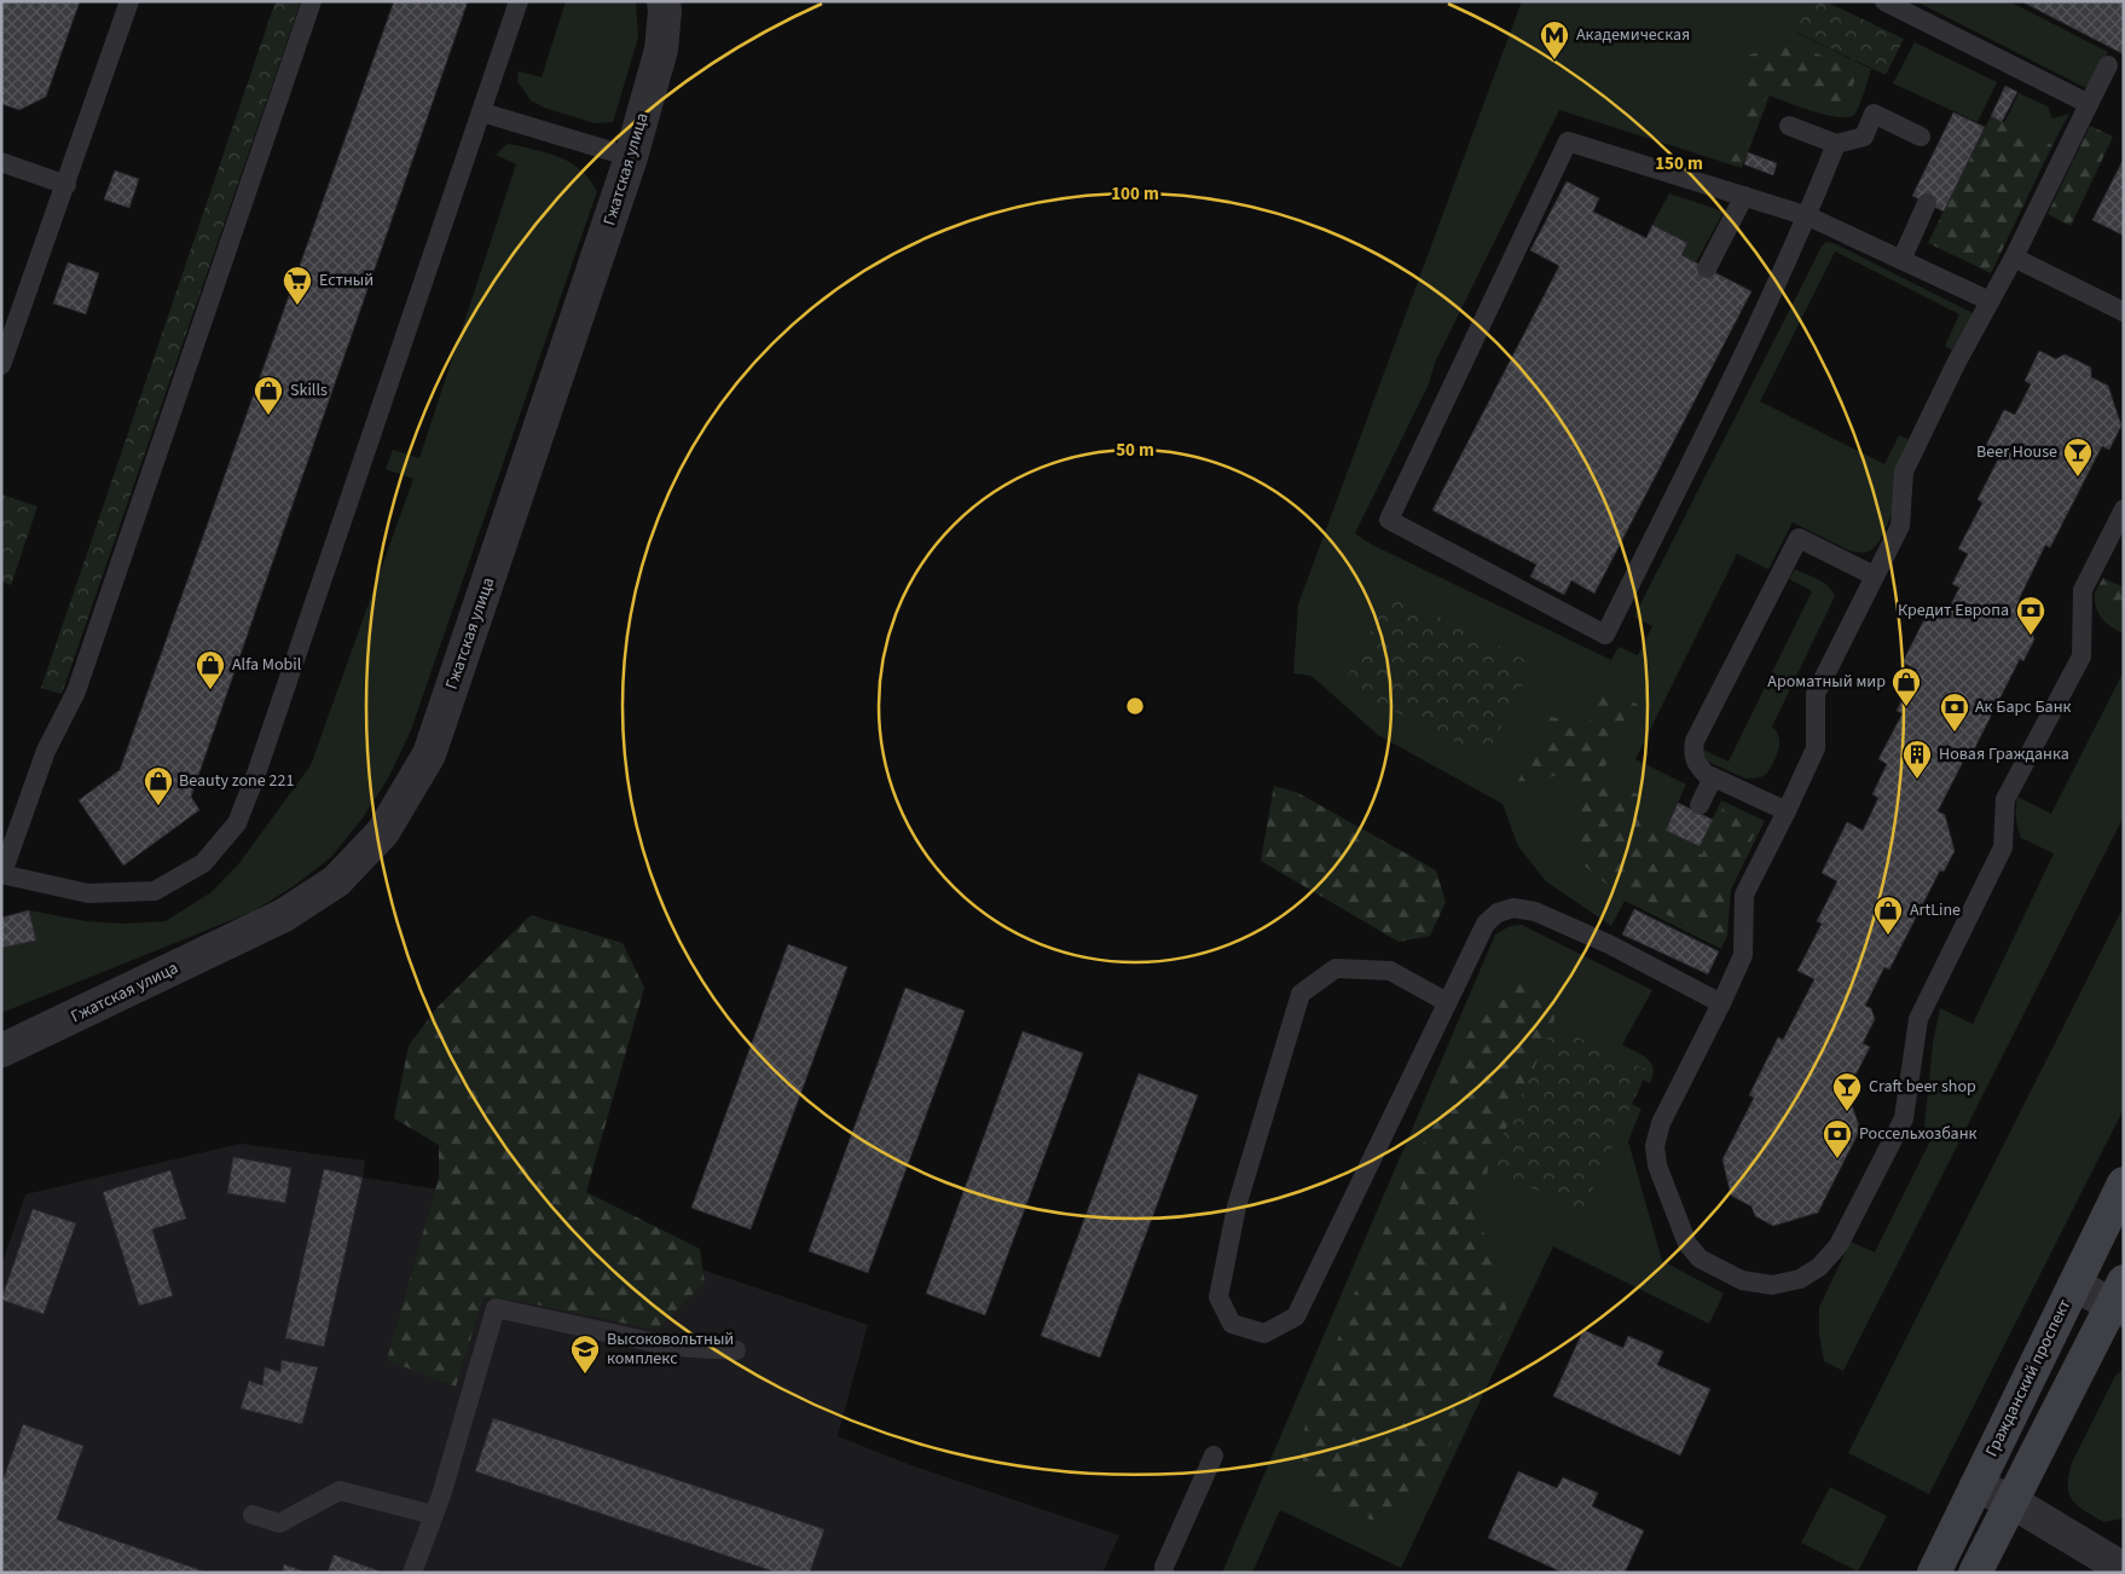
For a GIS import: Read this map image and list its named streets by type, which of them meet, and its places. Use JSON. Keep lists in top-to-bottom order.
{
  "streets": {
    "main road": ["Гражданский проспект"],
    "street": ["Гжатская улица"]
  },
  "places": {
    "metro station": ["Академическая"],
    "supermarket": ["Естный"],
    "shop": [
      "Skills",
      "Alfa Mobil",
      "Ароматный мир",
      "Beauty zone 221",
      "ArtLine"
    ],
    "bar": ["Beer House", "Craft beer shop"],
    "bank": ["Кредит Европа", "Ак Барс Банк", "Россельхозбанк"],
    "building": ["Новая Гражданка"],
    "school or university": ["Высоковольтный комплекc"]
  },
  "rings": ["150 m", "100 m", "50 m"]
}
